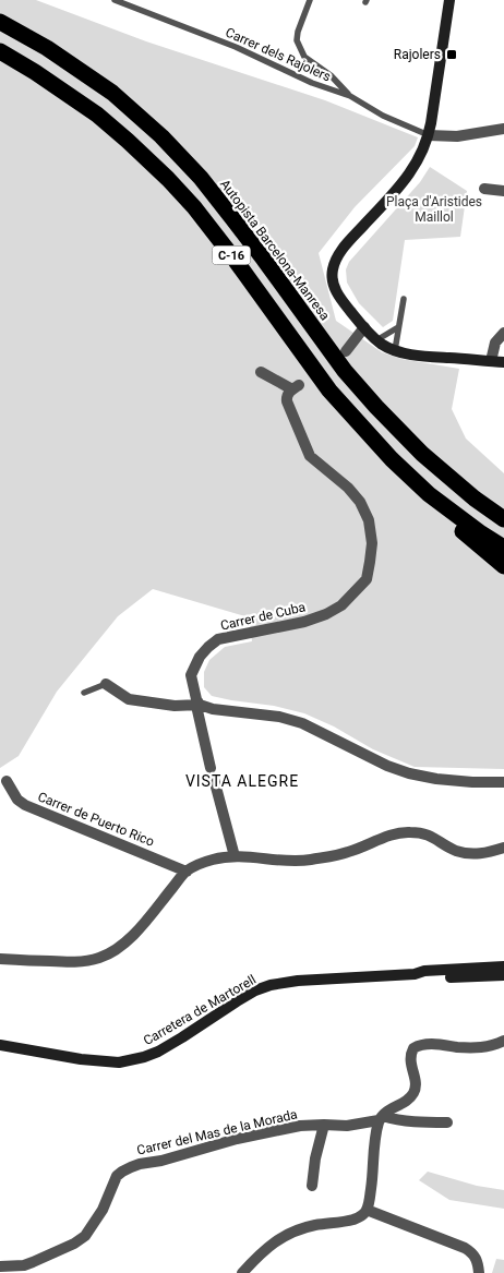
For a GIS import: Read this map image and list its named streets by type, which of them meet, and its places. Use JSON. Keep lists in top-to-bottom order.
{
  "streets": {
    "highway": ["Autopista Barcelona-Manresa", "C-16"],
    "main road": ["Carretera de Martorell"],
    "street": ["Carrer de Cuba", "Carrer de Puerto Rico", "Carrer del Mas de la Morada"],
    "lane": ["Carrer dels Rajolers"]
  },
  "districts": ["VISTA ALEGRE"],
  "parks": ["Plaça d'Aristides Maillol"],
  "places": {
    "transit": ["Rajolers"]
  }
}
